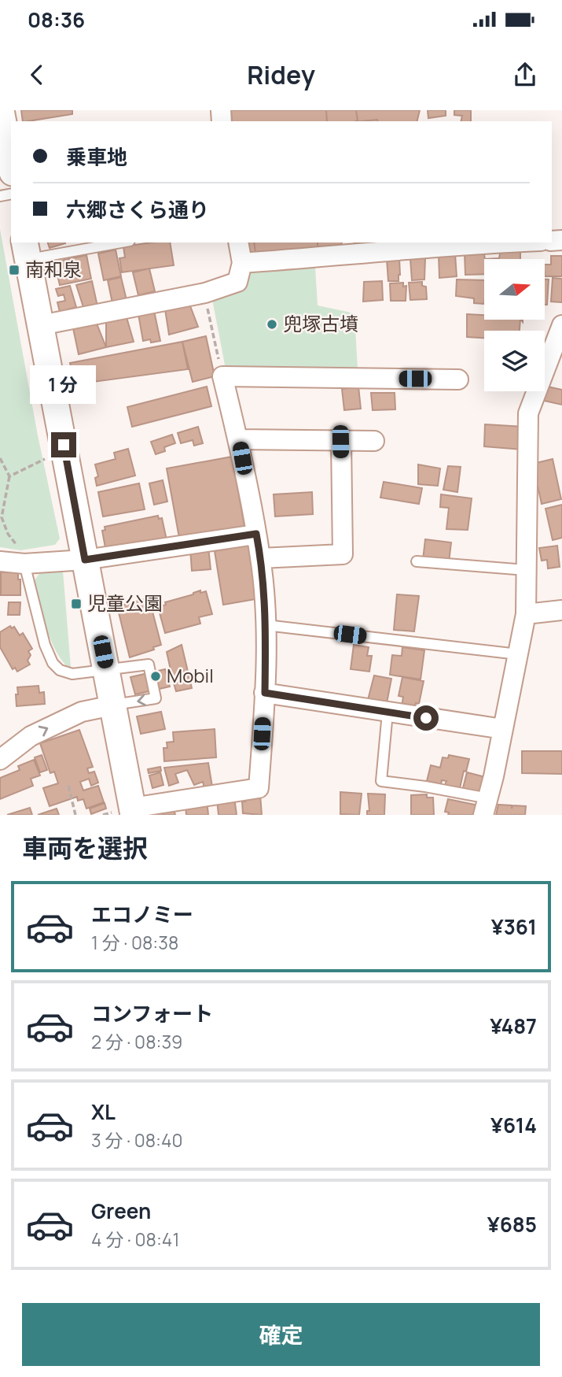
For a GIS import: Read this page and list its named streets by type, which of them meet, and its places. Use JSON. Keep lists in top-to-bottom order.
{
  "places": {
    "transit": ["南和泉", "児童公園"],
    "other": ["兜塚古墳", "Mobil"]
  },
  "north": "right",
  "page": {
    "status": "08:36",
    "header": "Ridey",
    "banner": ["乗車地", "六郷さくら通り"],
    "bubble": "1 分",
    "heading": "車両を選択",
    "list": [
      {
        "name": "エコノミー",
        "note": "1 分 · 08:38",
        "value": "¥361"
      },
      {
        "name": "コンフォート",
        "note": "2 分 · 08:39",
        "value": "¥487"
      },
      {
        "name": "XL",
        "note": "3 分 · 08:40",
        "value": "¥614"
      },
      {
        "name": "Green",
        "note": "4 分 · 08:41",
        "value": "¥685"
      }
    ],
    "buttons": "確定"
  }
}
